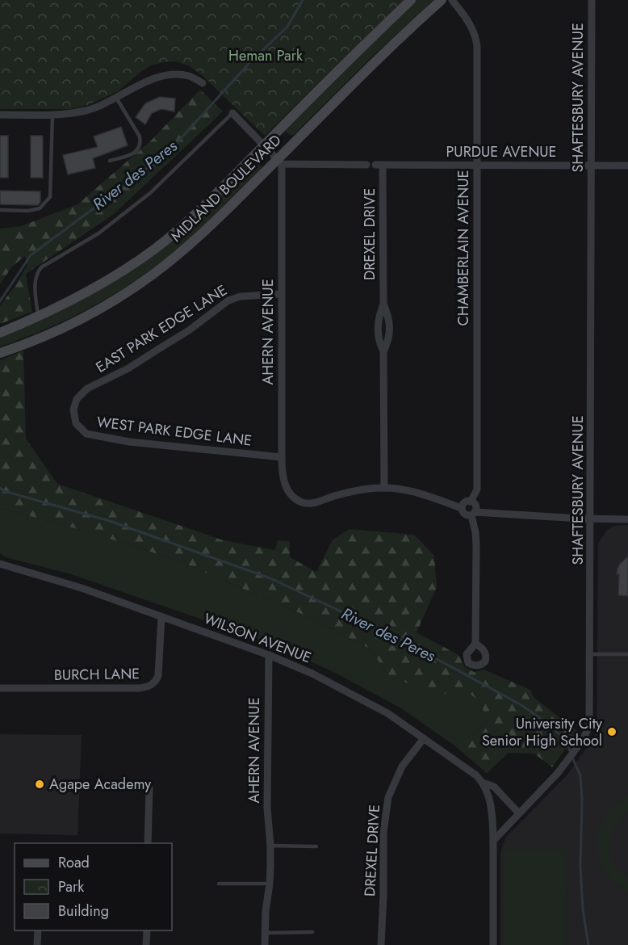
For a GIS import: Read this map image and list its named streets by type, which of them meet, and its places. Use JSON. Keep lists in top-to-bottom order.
{
  "streets": {
    "main road": ["MIDLAND BOULEVARD"],
    "street": [
      "SHAFTESBURY AVENUE",
      "PURDUE AVENUE",
      "DREXEL DRIVE",
      "CHAMBERLAIN AVENUE",
      "EAST PARK EDGE LANE",
      "AHERN AVENUE",
      "WEST PARK EDGE LANE",
      "WILSON AVENUE",
      "BURCH LANE"
    ]
  },
  "crossings": [
    ["SHAFTESBURY AVENUE", "PURDUE AVENUE"],
    ["SHAFTESBURY AVENUE", "WILSON AVENUE"],
    ["PURDUE AVENUE", "DREXEL DRIVE"],
    ["PURDUE AVENUE", "CHAMBERLAIN AVENUE"],
    ["MIDLAND BOULEVARD", "AHERN AVENUE"],
    ["DREXEL DRIVE", "AHERN AVENUE"],
    ["DREXEL DRIVE", "WILSON AVENUE"],
    ["EAST PARK EDGE LANE", "AHERN AVENUE"],
    ["EAST PARK EDGE LANE", "WEST PARK EDGE LANE"],
    ["AHERN AVENUE", "WEST PARK EDGE LANE"],
    ["AHERN AVENUE", "WILSON AVENUE"],
    ["WILSON AVENUE", "BURCH LANE"]
  ],
  "water": ["River des Peres"],
  "parks": ["Heman Park"],
  "places": ["University City Senior High School", "Agape Academy"],
  "legend": ["Road", "Park", "Building"]
}
